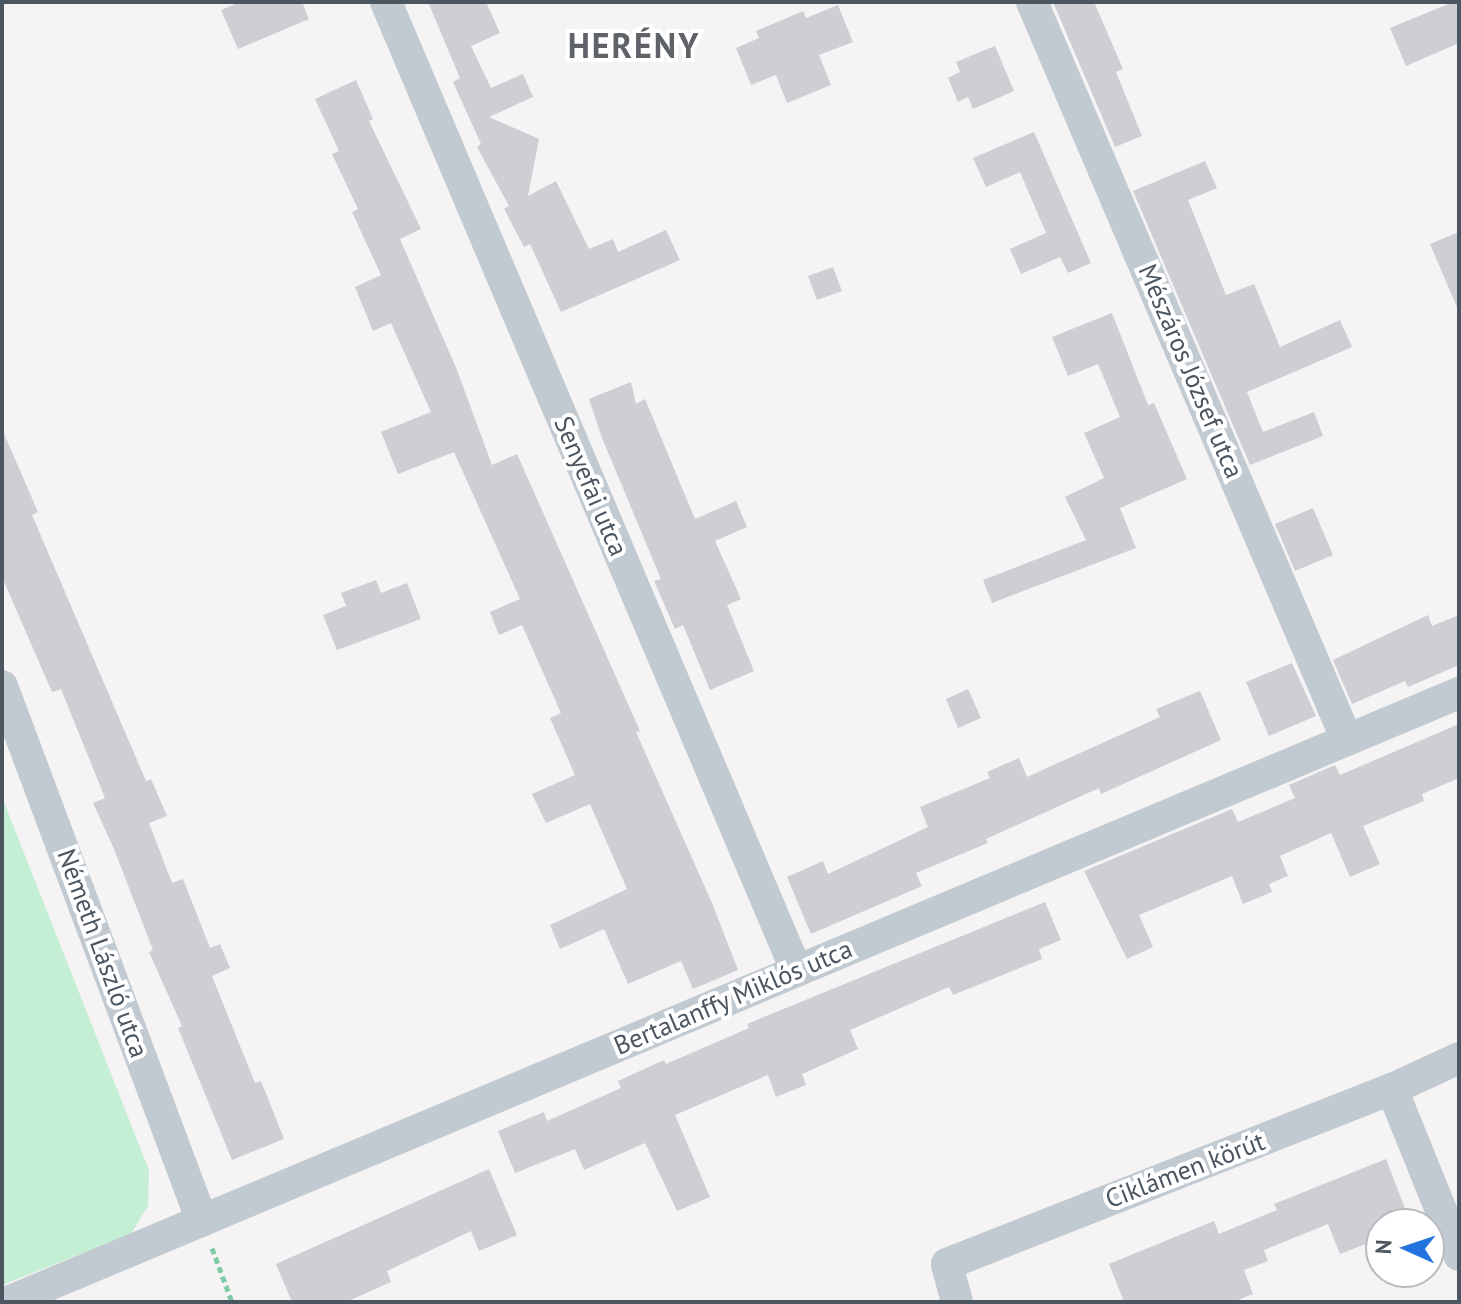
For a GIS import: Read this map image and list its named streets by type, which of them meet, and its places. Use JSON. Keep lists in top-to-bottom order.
{
  "streets": {
    "street": [
      "Mészáros József utca",
      "Senyefai utca",
      "Németh László utca",
      "Bertalanffy Miklós utca",
      "Ciklámen körút"
    ]
  },
  "crossings": [
    ["Mészáros József utca", "Bertalanffy Miklós utca"],
    ["Senyefai utca", "Bertalanffy Miklós utca"],
    ["Németh László utca", "Bertalanffy Miklós utca"]
  ],
  "districts": ["HERÉNY"],
  "north": "left"
}
